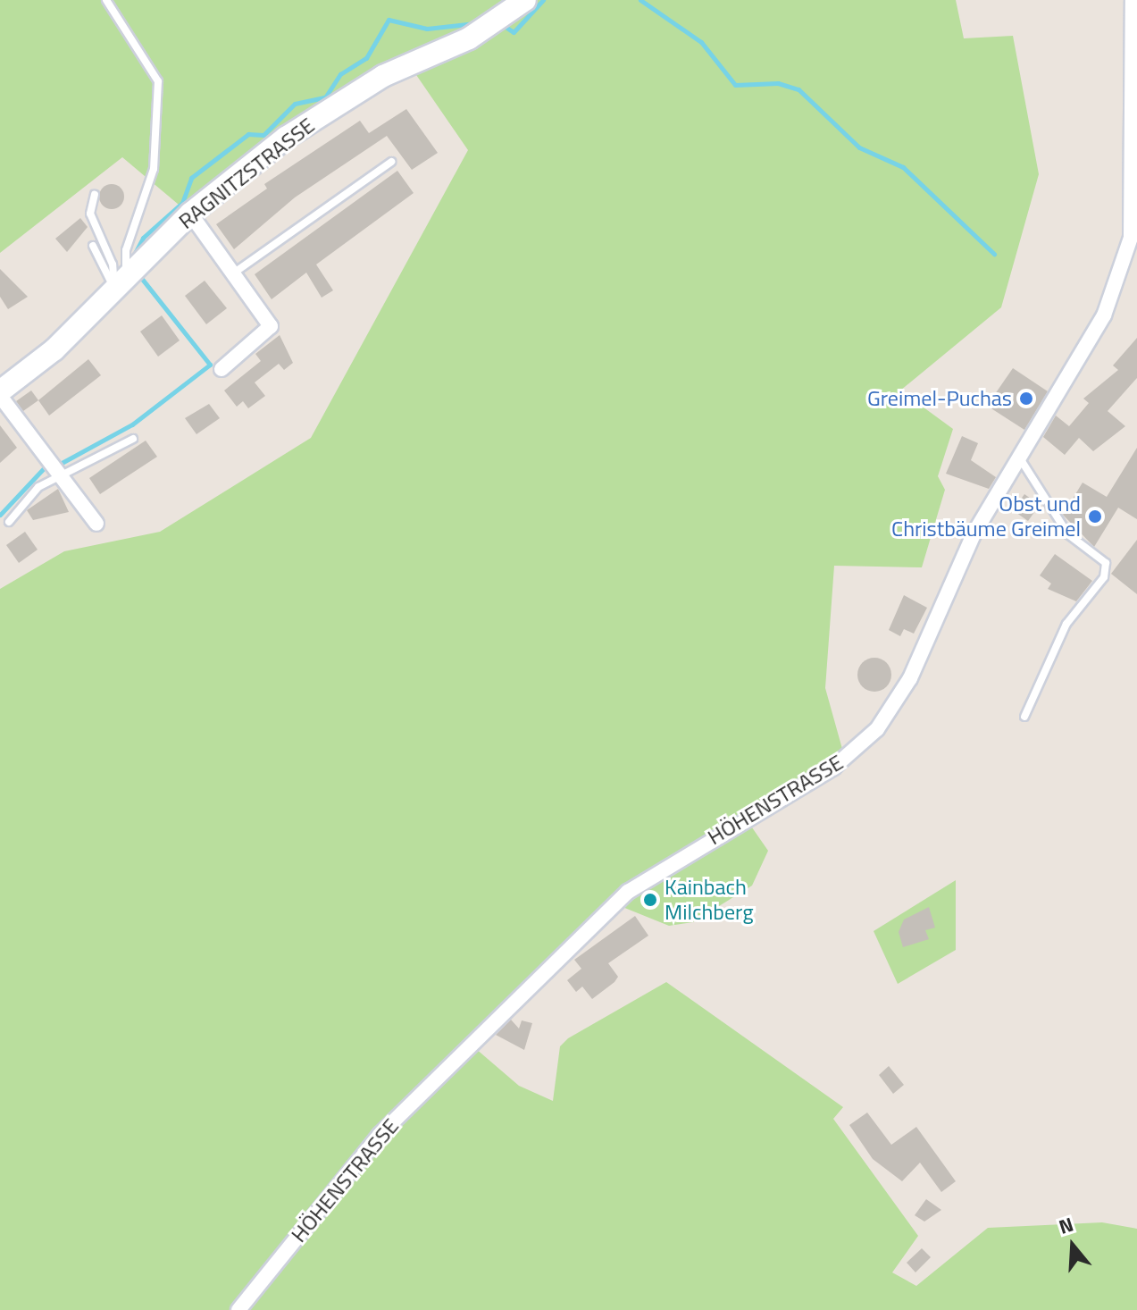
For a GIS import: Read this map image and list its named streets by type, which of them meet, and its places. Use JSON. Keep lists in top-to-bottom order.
{
  "streets": {
    "main road": ["RAGNITZSTRASSE"],
    "street": ["HÖHENSTRASSE"]
  },
  "places": ["Greimel-Puchas", "Obst und Christbäume Greimel", "Kainbach Milchberg"],
  "north": "top"
}
